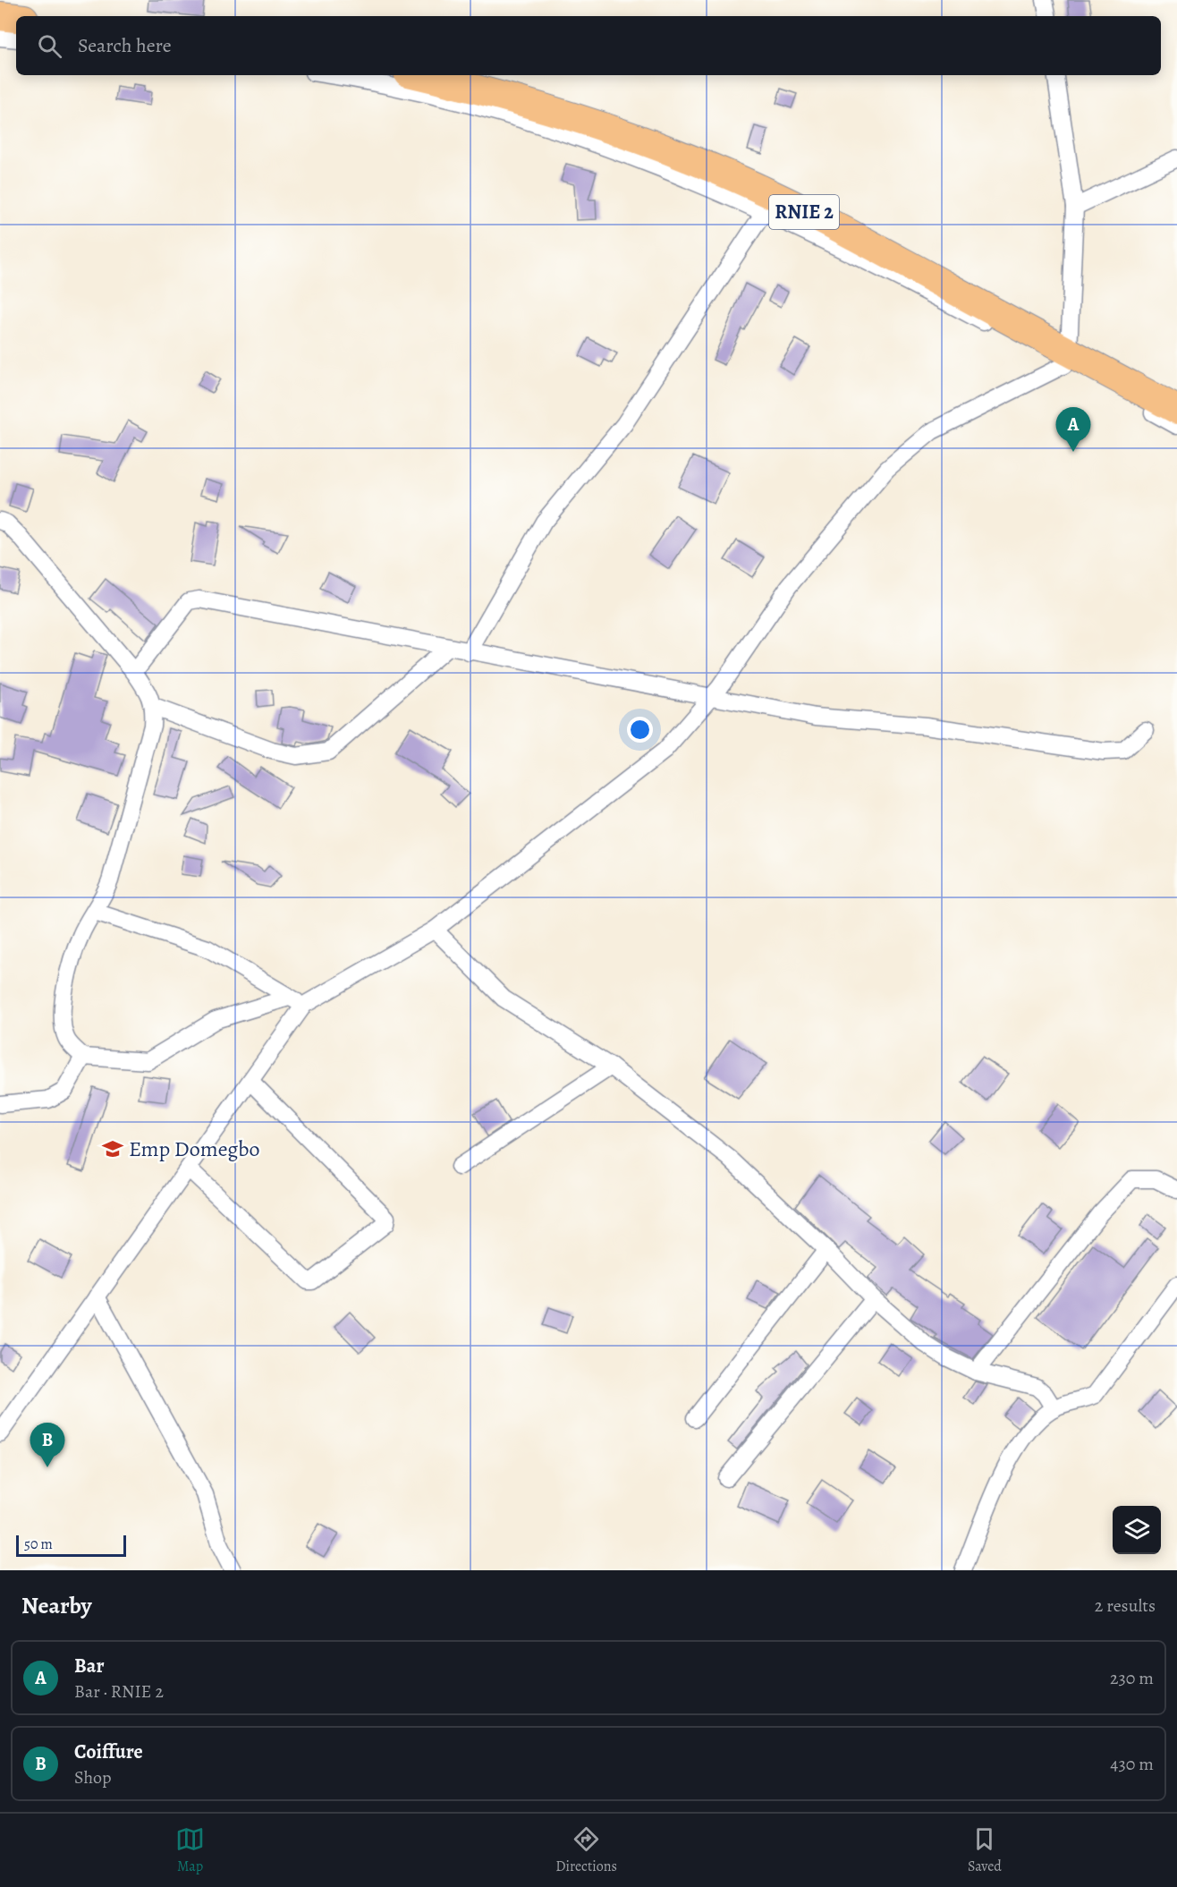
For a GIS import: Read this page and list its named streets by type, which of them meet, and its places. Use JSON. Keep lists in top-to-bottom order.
{
  "streets": {
    "highway": ["RNIE 2"]
  },
  "places": {
    "school or university": ["Emp Domegbo"]
  },
  "scale_bar": "50 m",
  "page": {
    "search": "Search here",
    "pins": ["A", "B"],
    "scale": "50 m",
    "heading": ["Nearby", "2 results"],
    "list": [
      {
        "mark": "A",
        "name": "Bar",
        "note": "Bar · RNIE 2",
        "value": "230 m"
      },
      {
        "mark": "B",
        "name": "Coiffure",
        "note": "Shop",
        "value": "430 m"
      }
    ],
    "nav": ["Map", "Directions", "Saved"]
  }
}
